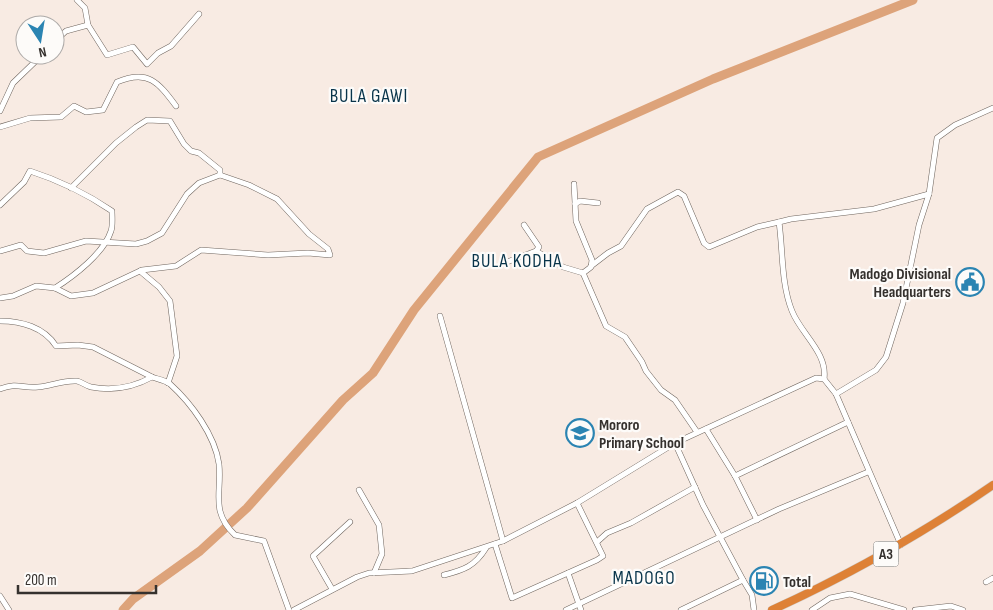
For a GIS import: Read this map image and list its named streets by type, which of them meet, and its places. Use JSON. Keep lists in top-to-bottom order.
{
  "streets": {
    "highway": ["A3"]
  },
  "districts": ["BULA GAWI", "BULA KODHA", "MADOGO"],
  "places": {
    "public building": ["Madogo Divisional Headquarters"],
    "school or university": ["Mororo Primary School"],
    "fuel station": ["Total"]
  },
  "scale_bar": "200 m",
  "north": "bottom"
}
